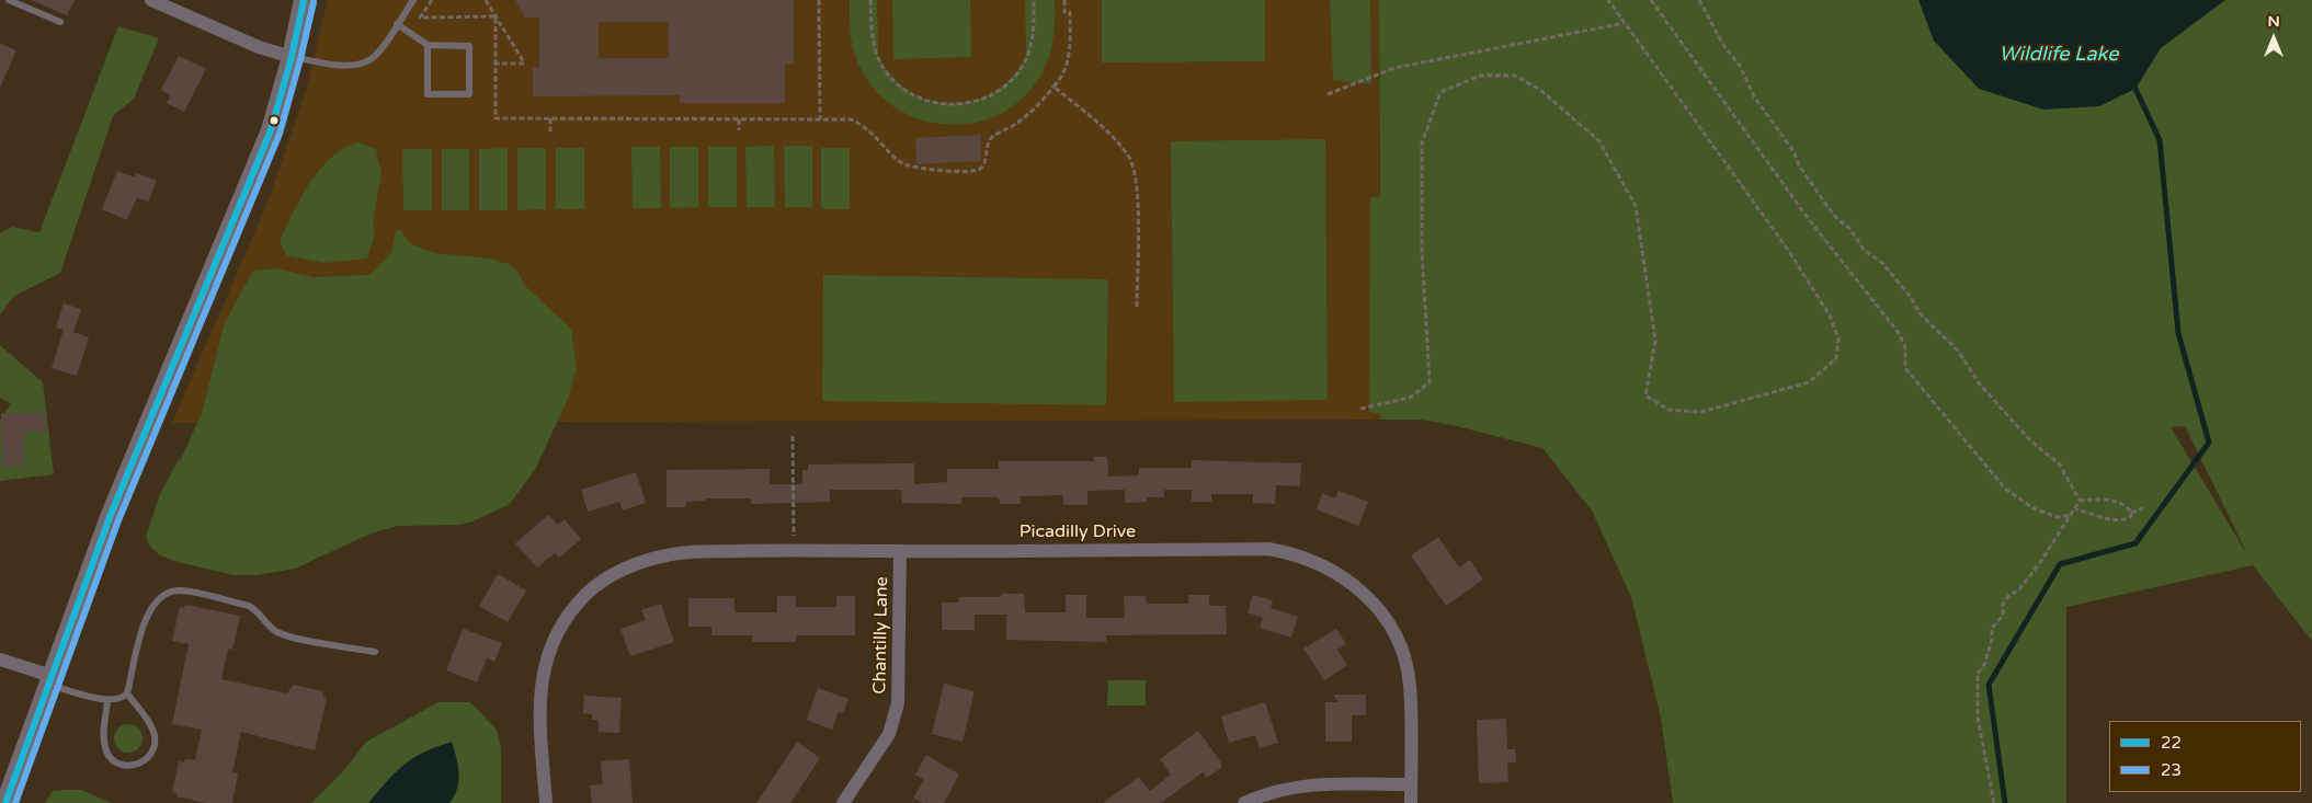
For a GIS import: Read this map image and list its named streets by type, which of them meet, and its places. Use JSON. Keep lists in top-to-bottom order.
{
  "streets": {
    "street": ["Picadilly Drive", "Chantilly Lane"]
  },
  "crossings": [
    ["Picadilly Drive", "Chantilly Lane"]
  ],
  "water": ["Wildlife Lake"],
  "lines": ["transit line 22", "transit line 23"],
  "legend": ["22", "23"],
  "north": "top"
}
